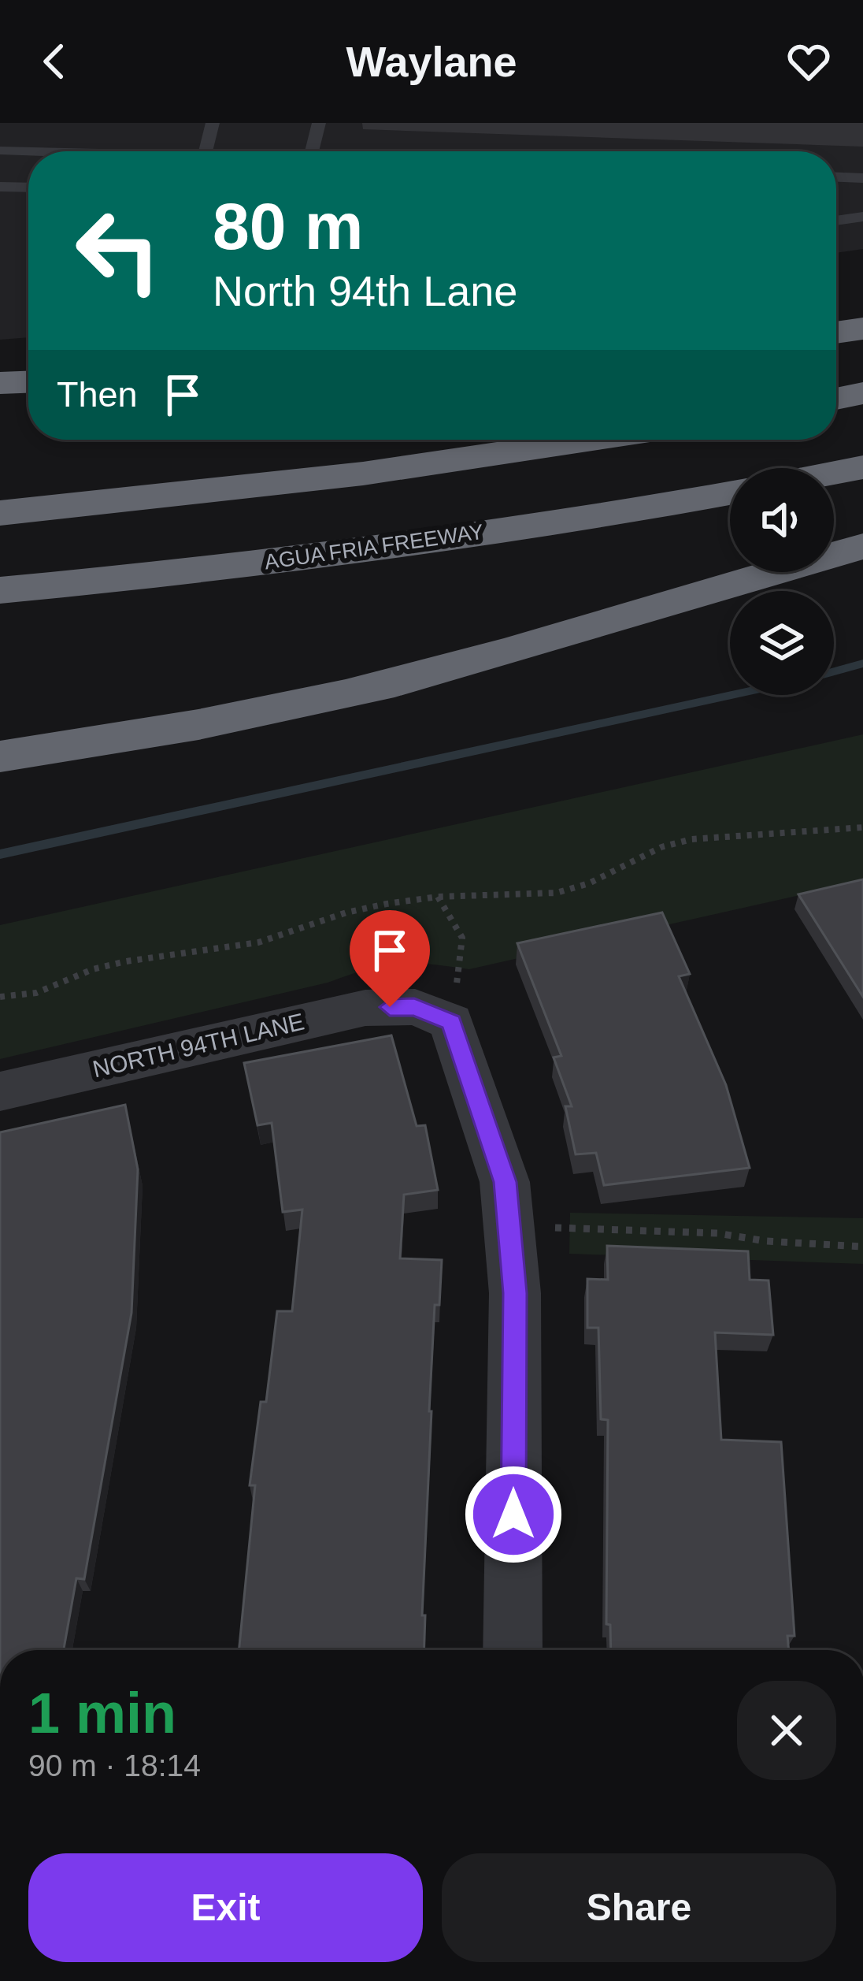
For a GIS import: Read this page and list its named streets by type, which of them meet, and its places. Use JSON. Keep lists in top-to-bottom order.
{
  "streets": {
    "highway": ["AGUA FRIA FREEWAY"],
    "street": ["NORTH 94TH LANE"]
  },
  "page": {
    "header": "Waylane",
    "turn": ["80 m", "North 94th Lane"],
    "then": "Then",
    "heading": ["1 min", "90 m · 18:14"],
    "buttons": ["Exit", "Share"]
  }
}
